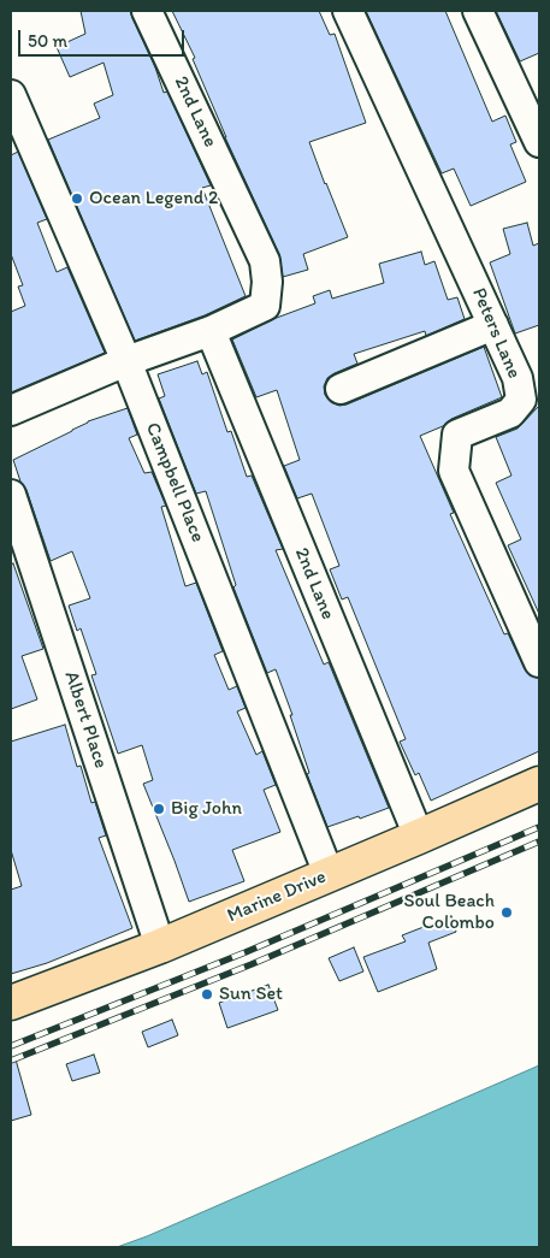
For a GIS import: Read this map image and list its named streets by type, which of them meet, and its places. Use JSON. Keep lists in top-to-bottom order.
{
  "streets": {
    "main road": ["Marine Drive"],
    "street": [
      "2nd Lane",
      "Peters Lane",
      "Campbell Place",
      "Albert Place"
    ]
  },
  "crossings": [
    ["2nd Lane", "Marine Drive"],
    ["Campbell Place", "Marine Drive"],
    ["Albert Place", "Marine Drive"]
  ],
  "places": [
    "Ocean Legend 2",
    "Big John",
    "Soul Beach Colombo",
    "Sun Set"
  ],
  "scale_bar": "50 m"
}
